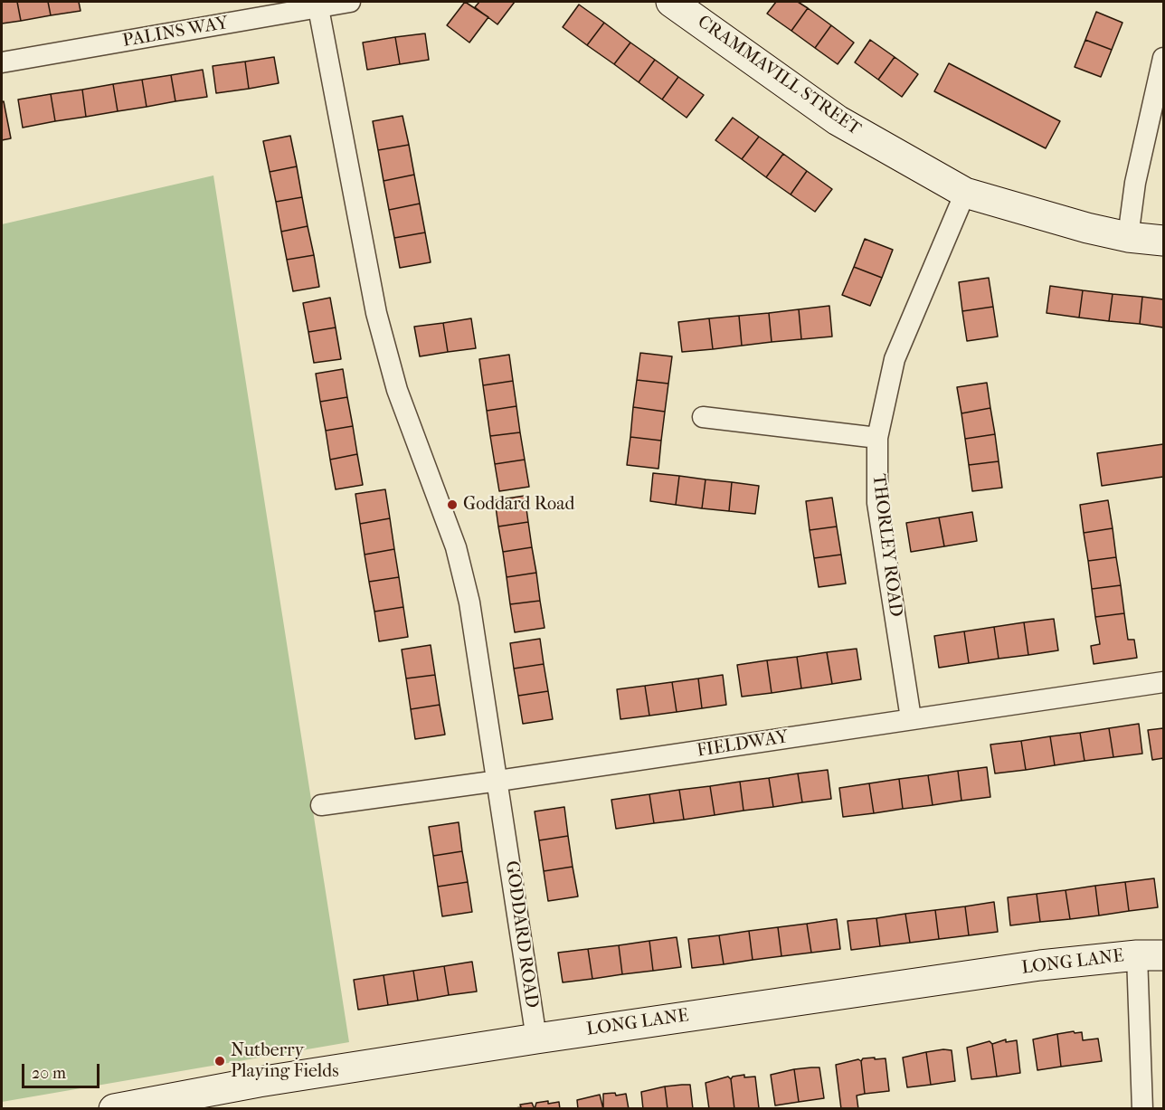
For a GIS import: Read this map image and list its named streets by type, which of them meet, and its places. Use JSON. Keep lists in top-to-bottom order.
{
  "streets": {
    "street": [
      "PALINS WAY",
      "CRAMMAVILL STREET",
      "THORLEY ROAD",
      "FIELDWAY",
      "GODDARD ROAD",
      "LONG LANE"
    ]
  },
  "crossings": [
    ["PALINS WAY", "GODDARD ROAD"],
    ["CRAMMAVILL STREET", "THORLEY ROAD"],
    ["THORLEY ROAD", "FIELDWAY"],
    ["FIELDWAY", "GODDARD ROAD"],
    ["GODDARD ROAD", "LONG LANE"]
  ],
  "places": ["Goddard Road", "Nutberry Playing Fields"],
  "scale_bar": "20 m"
}
